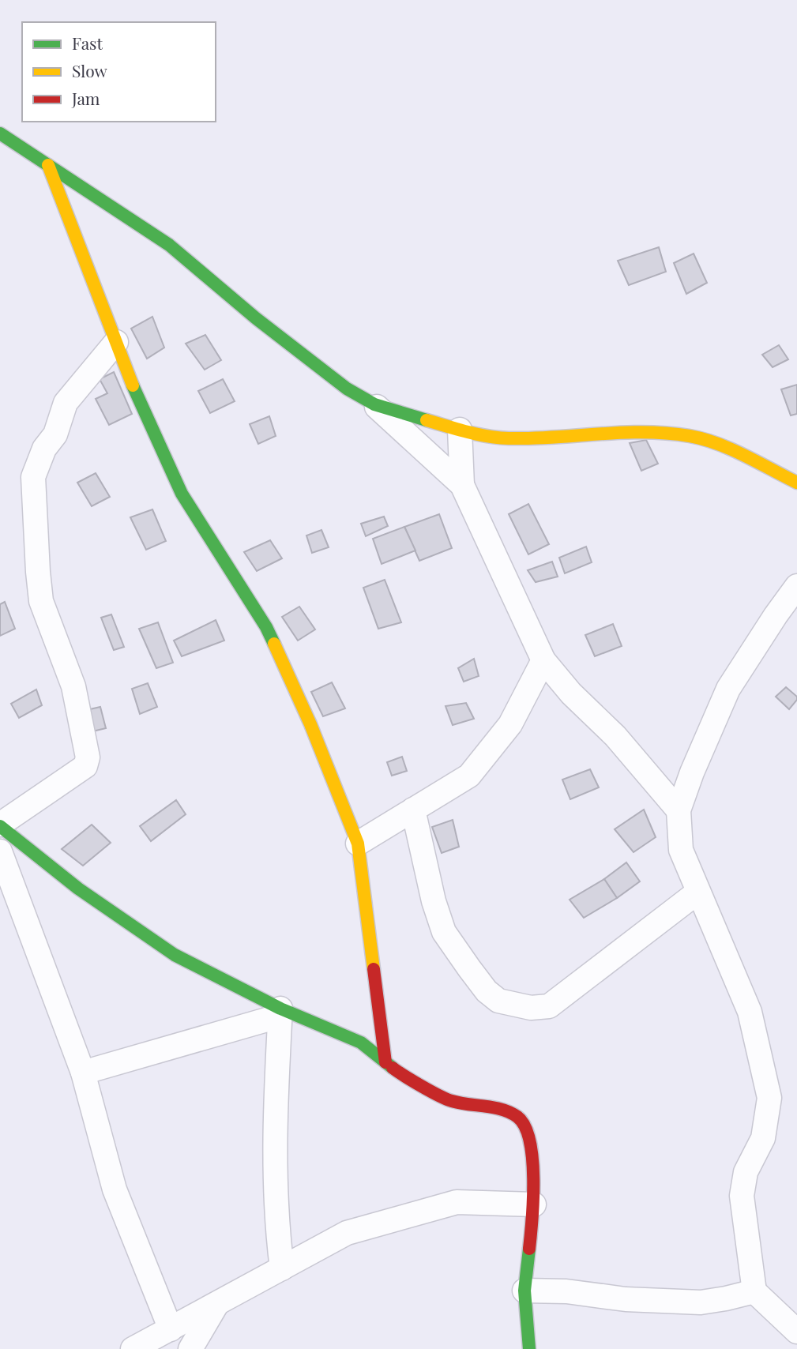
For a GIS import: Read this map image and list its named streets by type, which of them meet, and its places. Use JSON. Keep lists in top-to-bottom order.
{
  "legend": ["Fast", "Slow", "Jam"]
}
